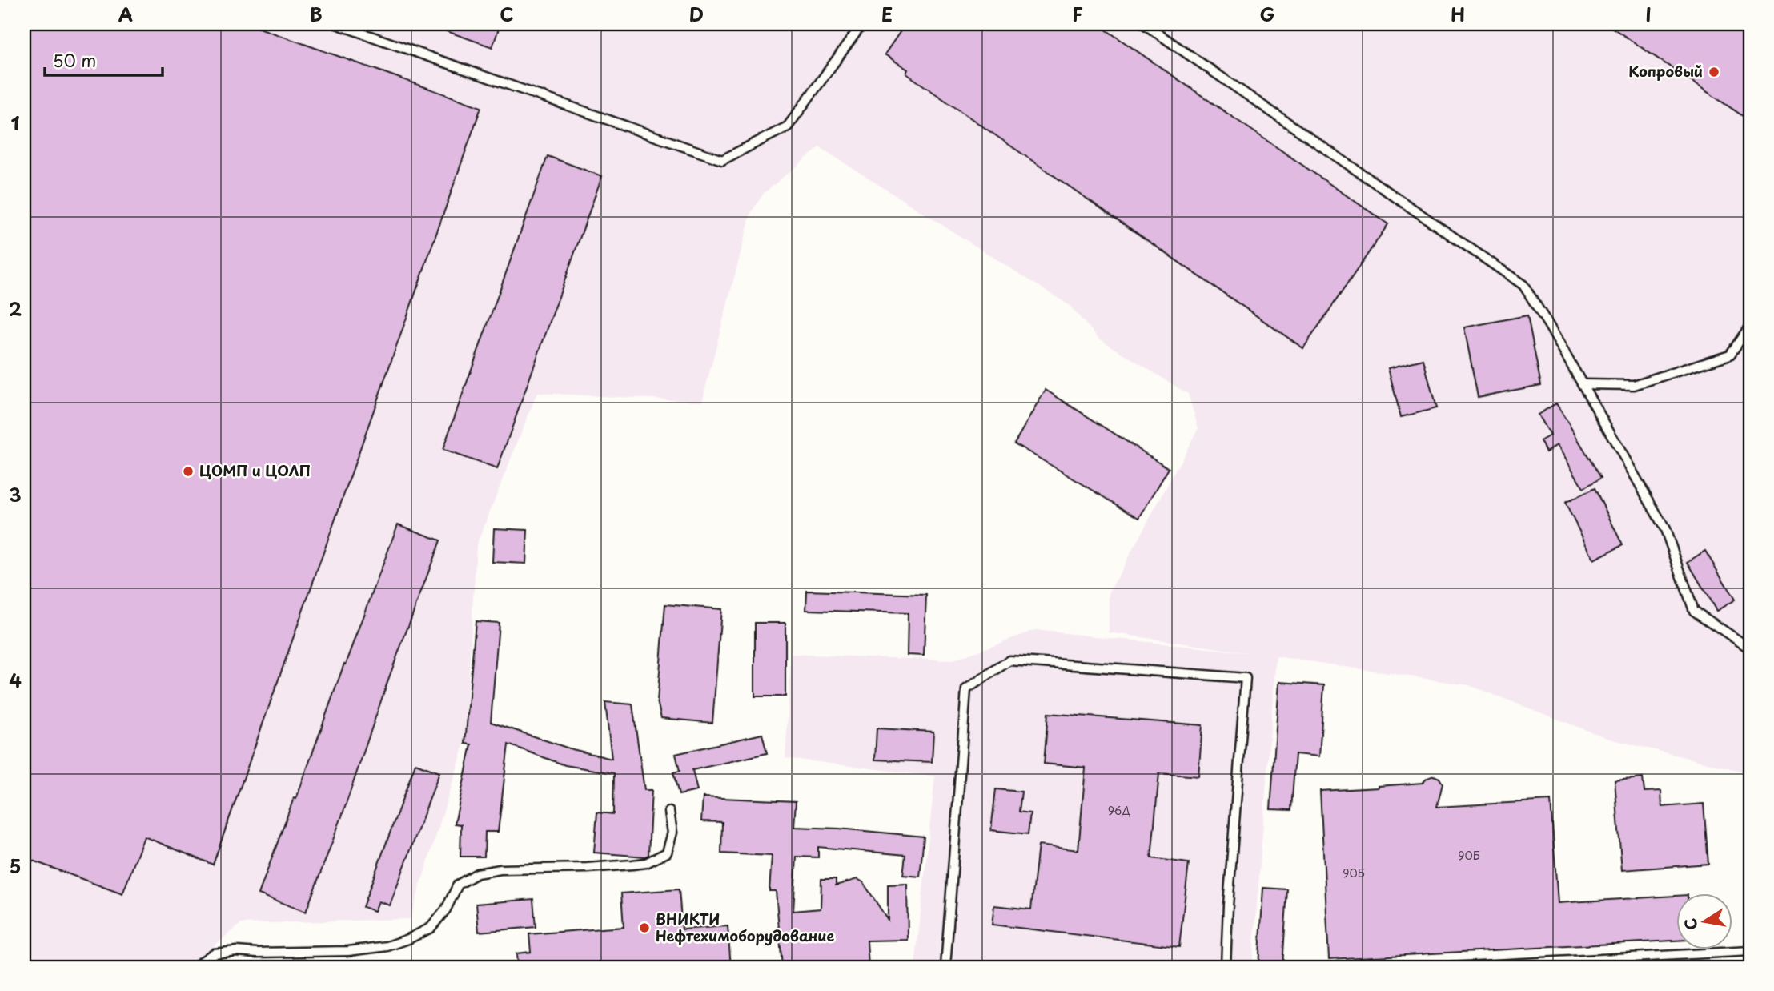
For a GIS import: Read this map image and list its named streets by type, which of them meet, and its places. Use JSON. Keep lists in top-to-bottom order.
{
  "places": ["Копровый", "ЦОМП и ЦОЛП", "ВНИКТИ Нефтехимоборудование"],
  "house_numbers": ["96Д", "90Б", "90Б"],
  "scale_bar": "50 m",
  "north": "left",
  "grid": {
    "columns": [
      "A",
      "B",
      "C",
      "D",
      "E",
      "F",
      "G",
      "H",
      "I"
    ],
    "rows": [
      "1",
      "2",
      "3",
      "4",
      "5"
    ]
  }
}
